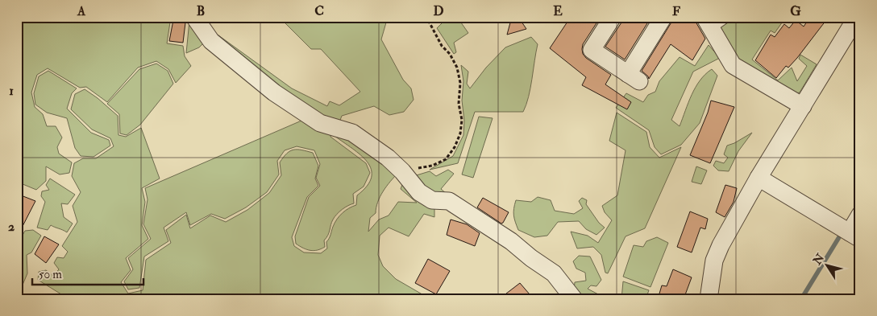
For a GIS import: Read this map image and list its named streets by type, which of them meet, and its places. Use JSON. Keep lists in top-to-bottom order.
{
  "scale_bar": "50 m",
  "north": "top left",
  "grid": {
    "columns": [
      "A",
      "B",
      "C",
      "D",
      "E",
      "F",
      "G"
    ],
    "rows": ["1", "2"]
  }
}
